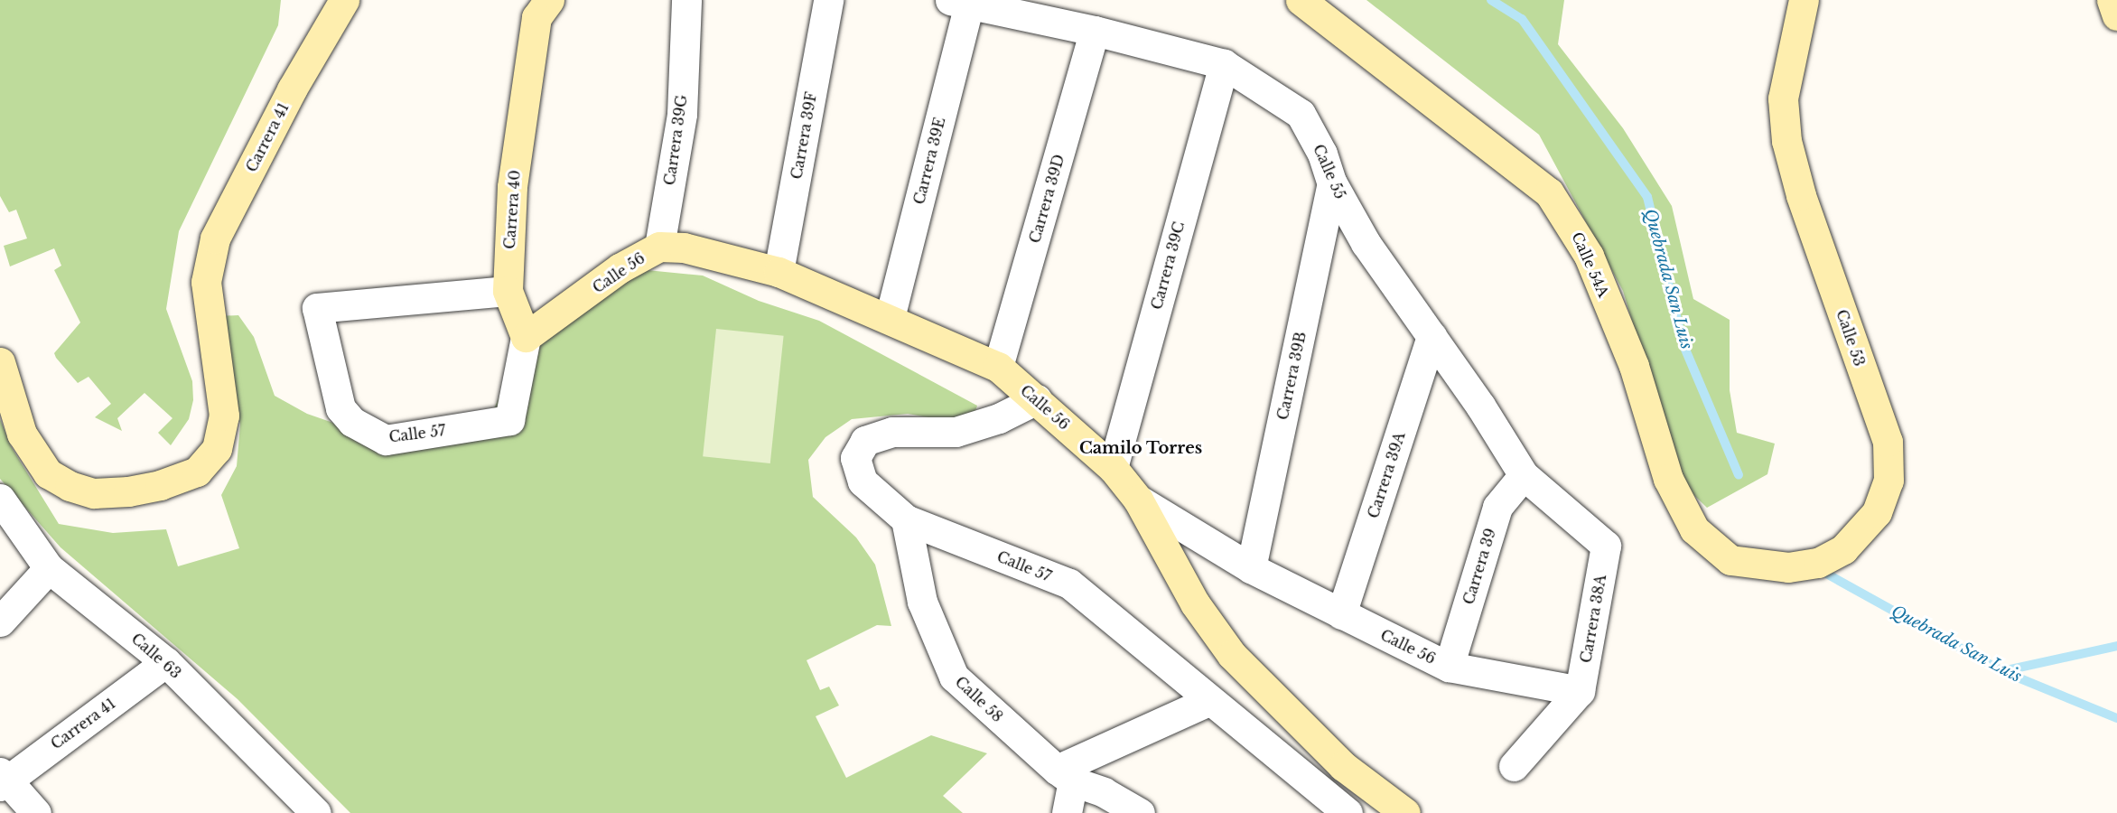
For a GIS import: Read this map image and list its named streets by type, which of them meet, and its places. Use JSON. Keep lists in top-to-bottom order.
{
  "streets": {
    "street": [
      "Carrera 39F",
      "Carrera 41",
      "Carrera 39G",
      "Carrera 39E",
      "Calle 55",
      "Carrera 39D",
      "Carrera 40",
      "Calle 54A",
      "Carrera 39C",
      "Calle 56",
      "Calle 53",
      "Carrera 39B",
      "Calle 57",
      "Carrera 39A",
      "Carrera 39",
      "Carrera 38A",
      "Calle 63",
      "Calle 58"
    ]
  },
  "crossings": [
    ["Carrera 39F", "Calle 56"],
    ["Carrera 41", "Calle 63"],
    ["Carrera 39G", "Calle 56"],
    ["Carrera 39E", "Calle 55"],
    ["Carrera 39E", "Calle 56"],
    ["Calle 55", "Carrera 39D"],
    ["Calle 55", "Carrera 39C"],
    ["Calle 55", "Carrera 39B"],
    ["Calle 55", "Carrera 39A"],
    ["Calle 55", "Carrera 39"],
    ["Calle 55", "Carrera 38A"],
    ["Carrera 39D", "Calle 56"],
    ["Carrera 40", "Calle 56"],
    ["Carrera 40", "Calle 57"],
    ["Calle 54A", "Calle 53"],
    ["Carrera 39C", "Calle 56"],
    ["Calle 56", "Carrera 39B"],
    ["Calle 56", "Calle 57"],
    ["Calle 56", "Carrera 39A"],
    ["Calle 56", "Carrera 39"],
    ["Calle 56", "Carrera 38A"],
    ["Calle 57", "Calle 58"]
  ],
  "districts": ["Camilo Torres"],
  "water": ["Quebrada San Luis"]
}
